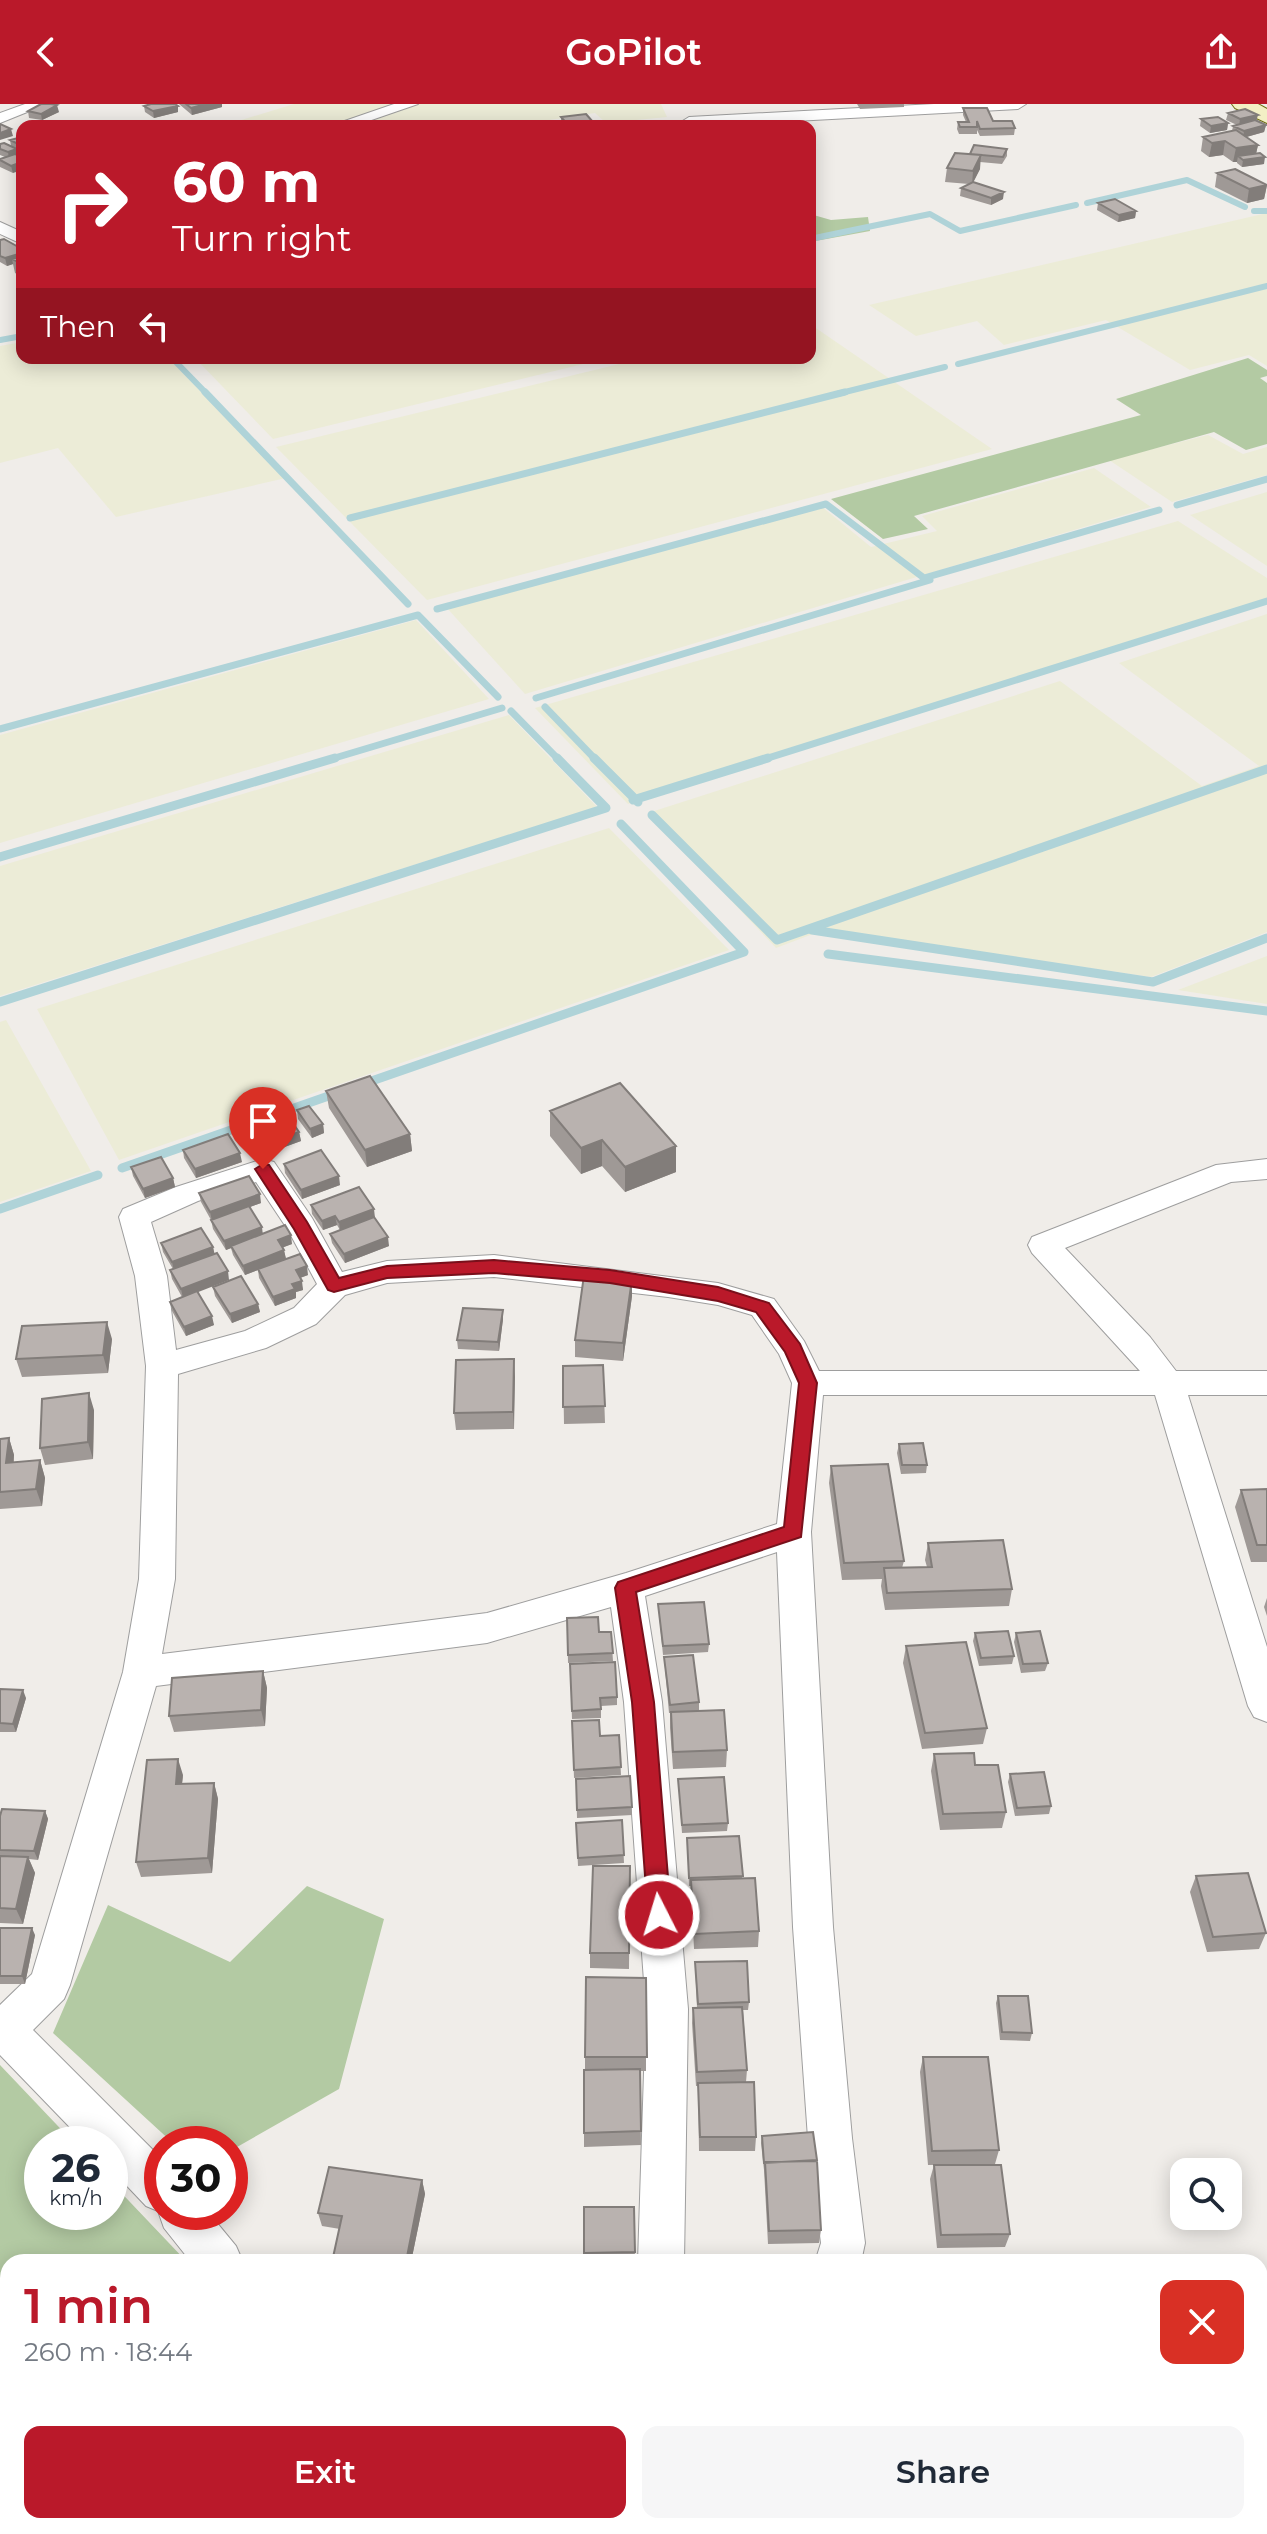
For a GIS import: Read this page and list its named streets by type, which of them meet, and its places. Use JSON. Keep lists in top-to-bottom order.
{
  "page": {
    "header": "GoPilot",
    "turn": ["60 m", "Turn right"],
    "then": "Then",
    "speed": "26 km/h",
    "limit": "30",
    "heading": ["1 min", "260 m · 18:44"],
    "buttons": ["Exit", "Share"]
  }
}
